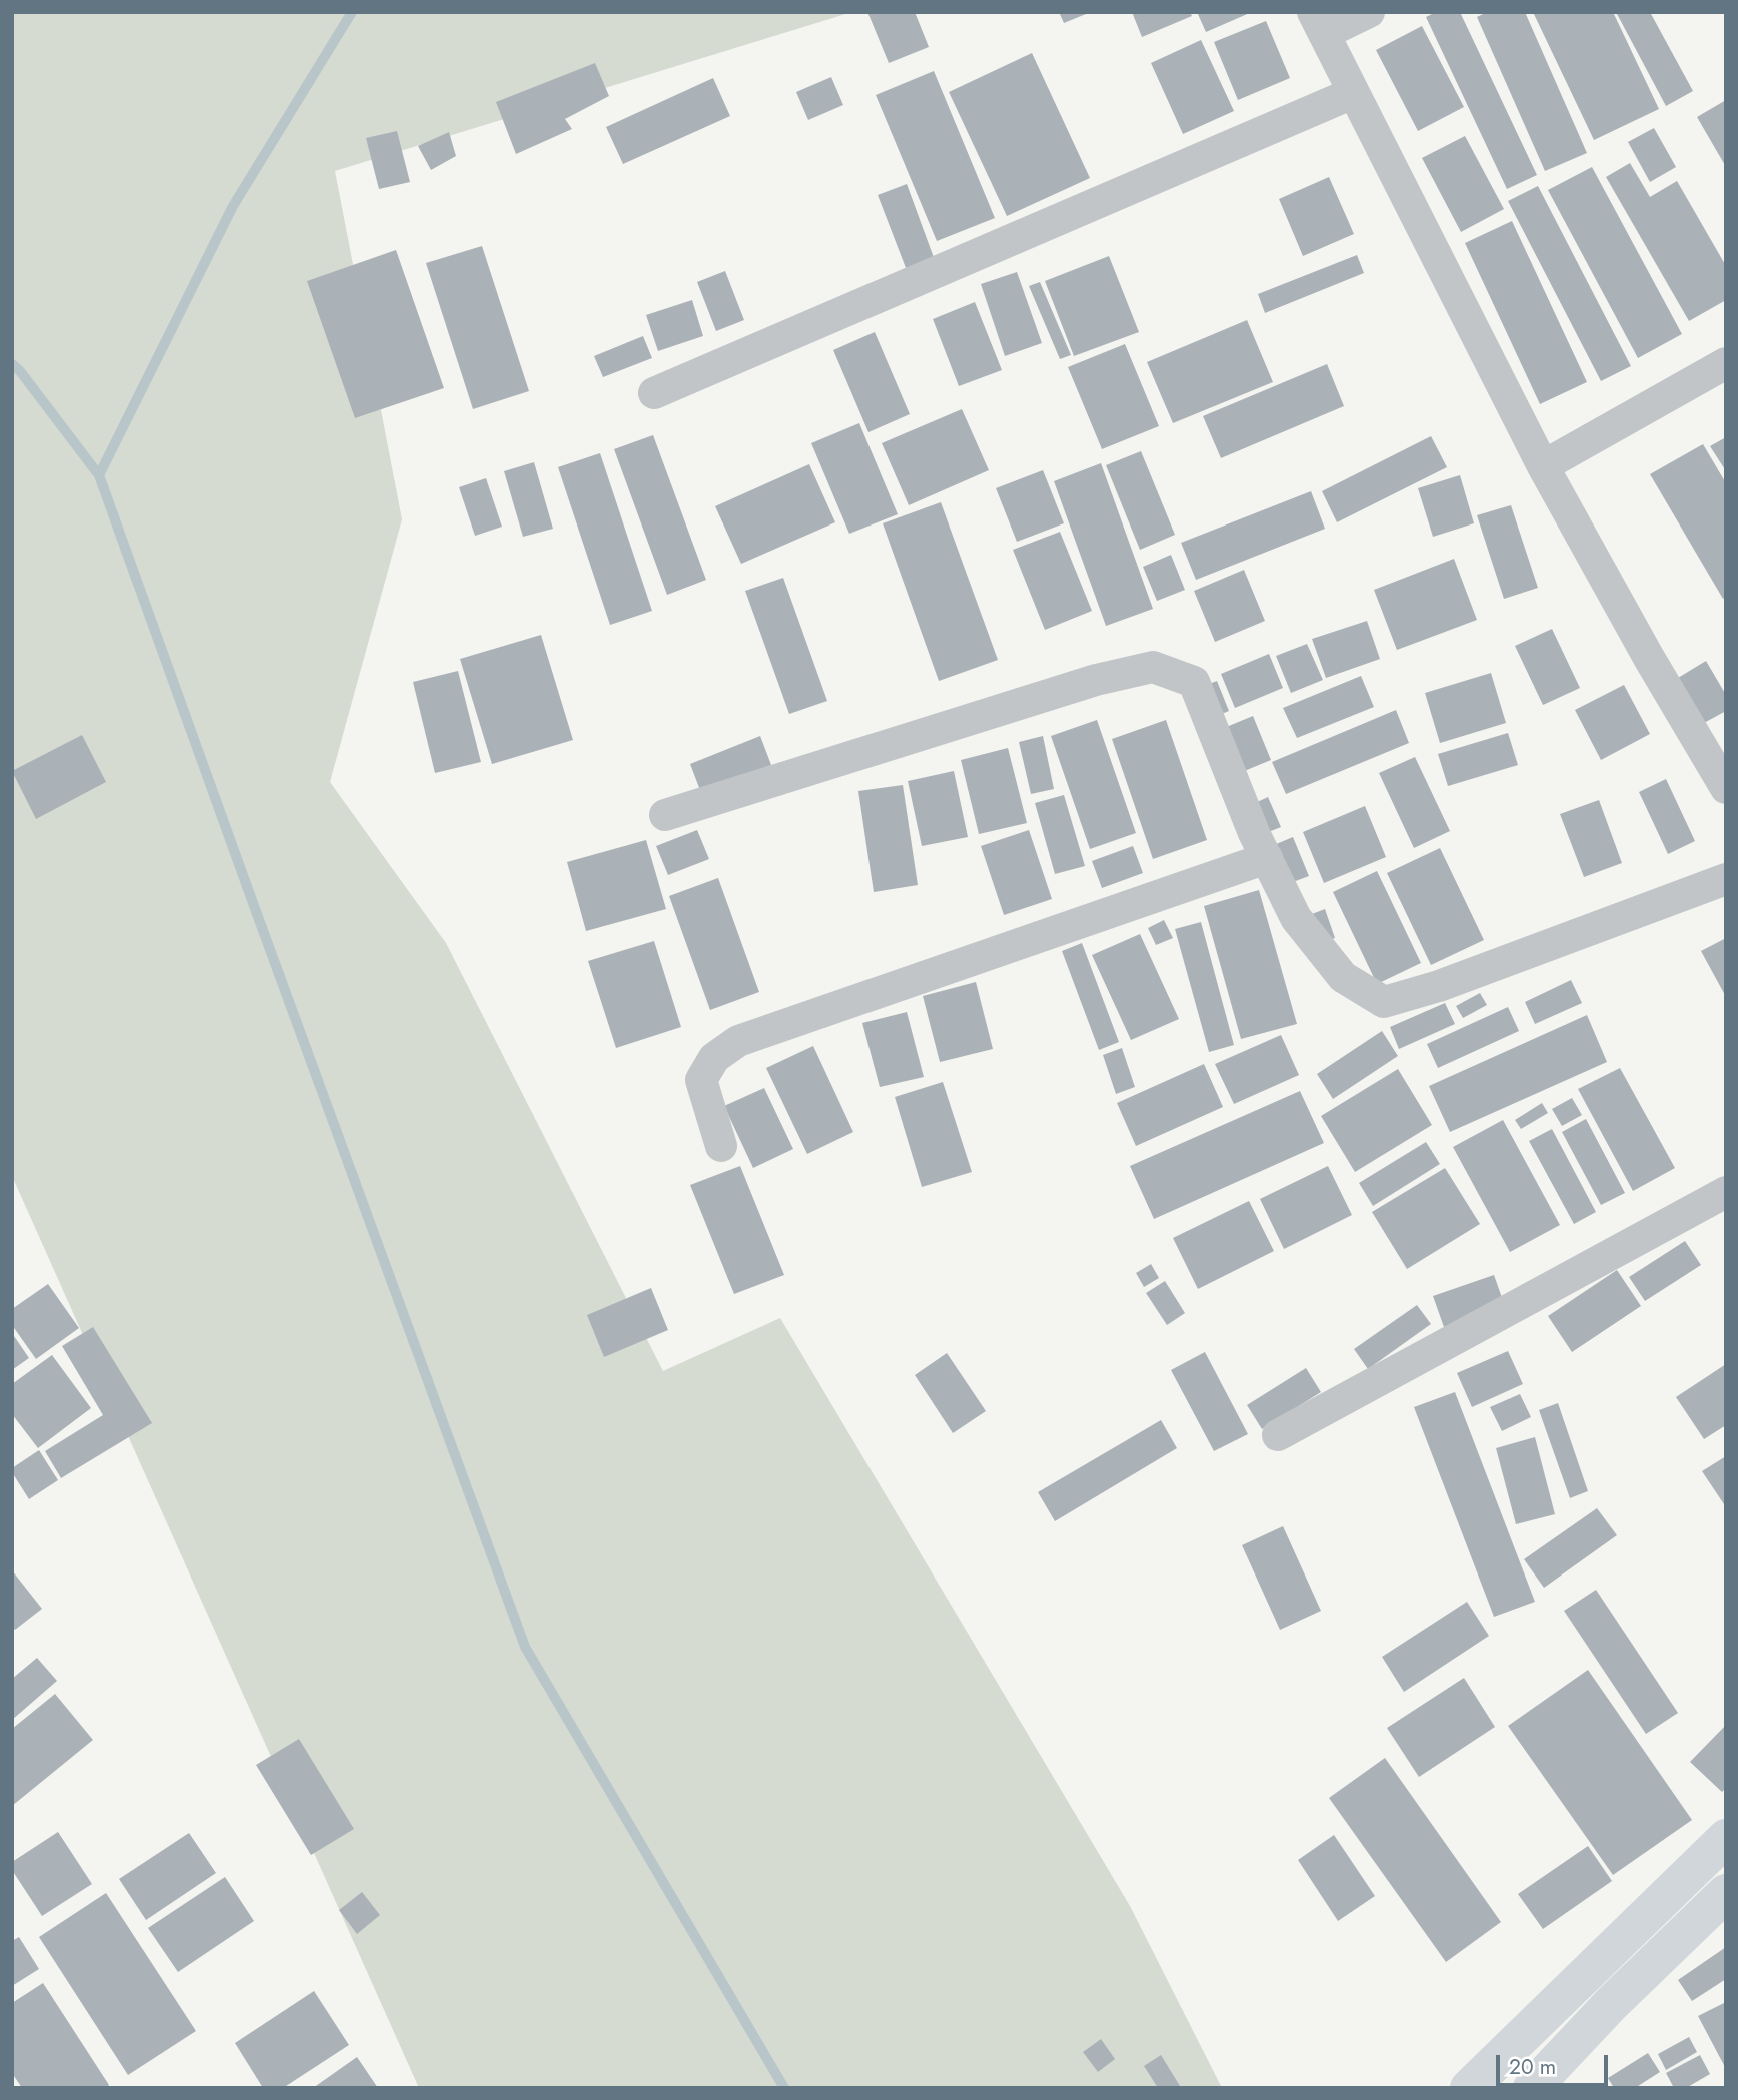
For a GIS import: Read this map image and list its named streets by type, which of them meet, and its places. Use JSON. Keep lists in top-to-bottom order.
{
  "scale_bar": "20 m"
}
